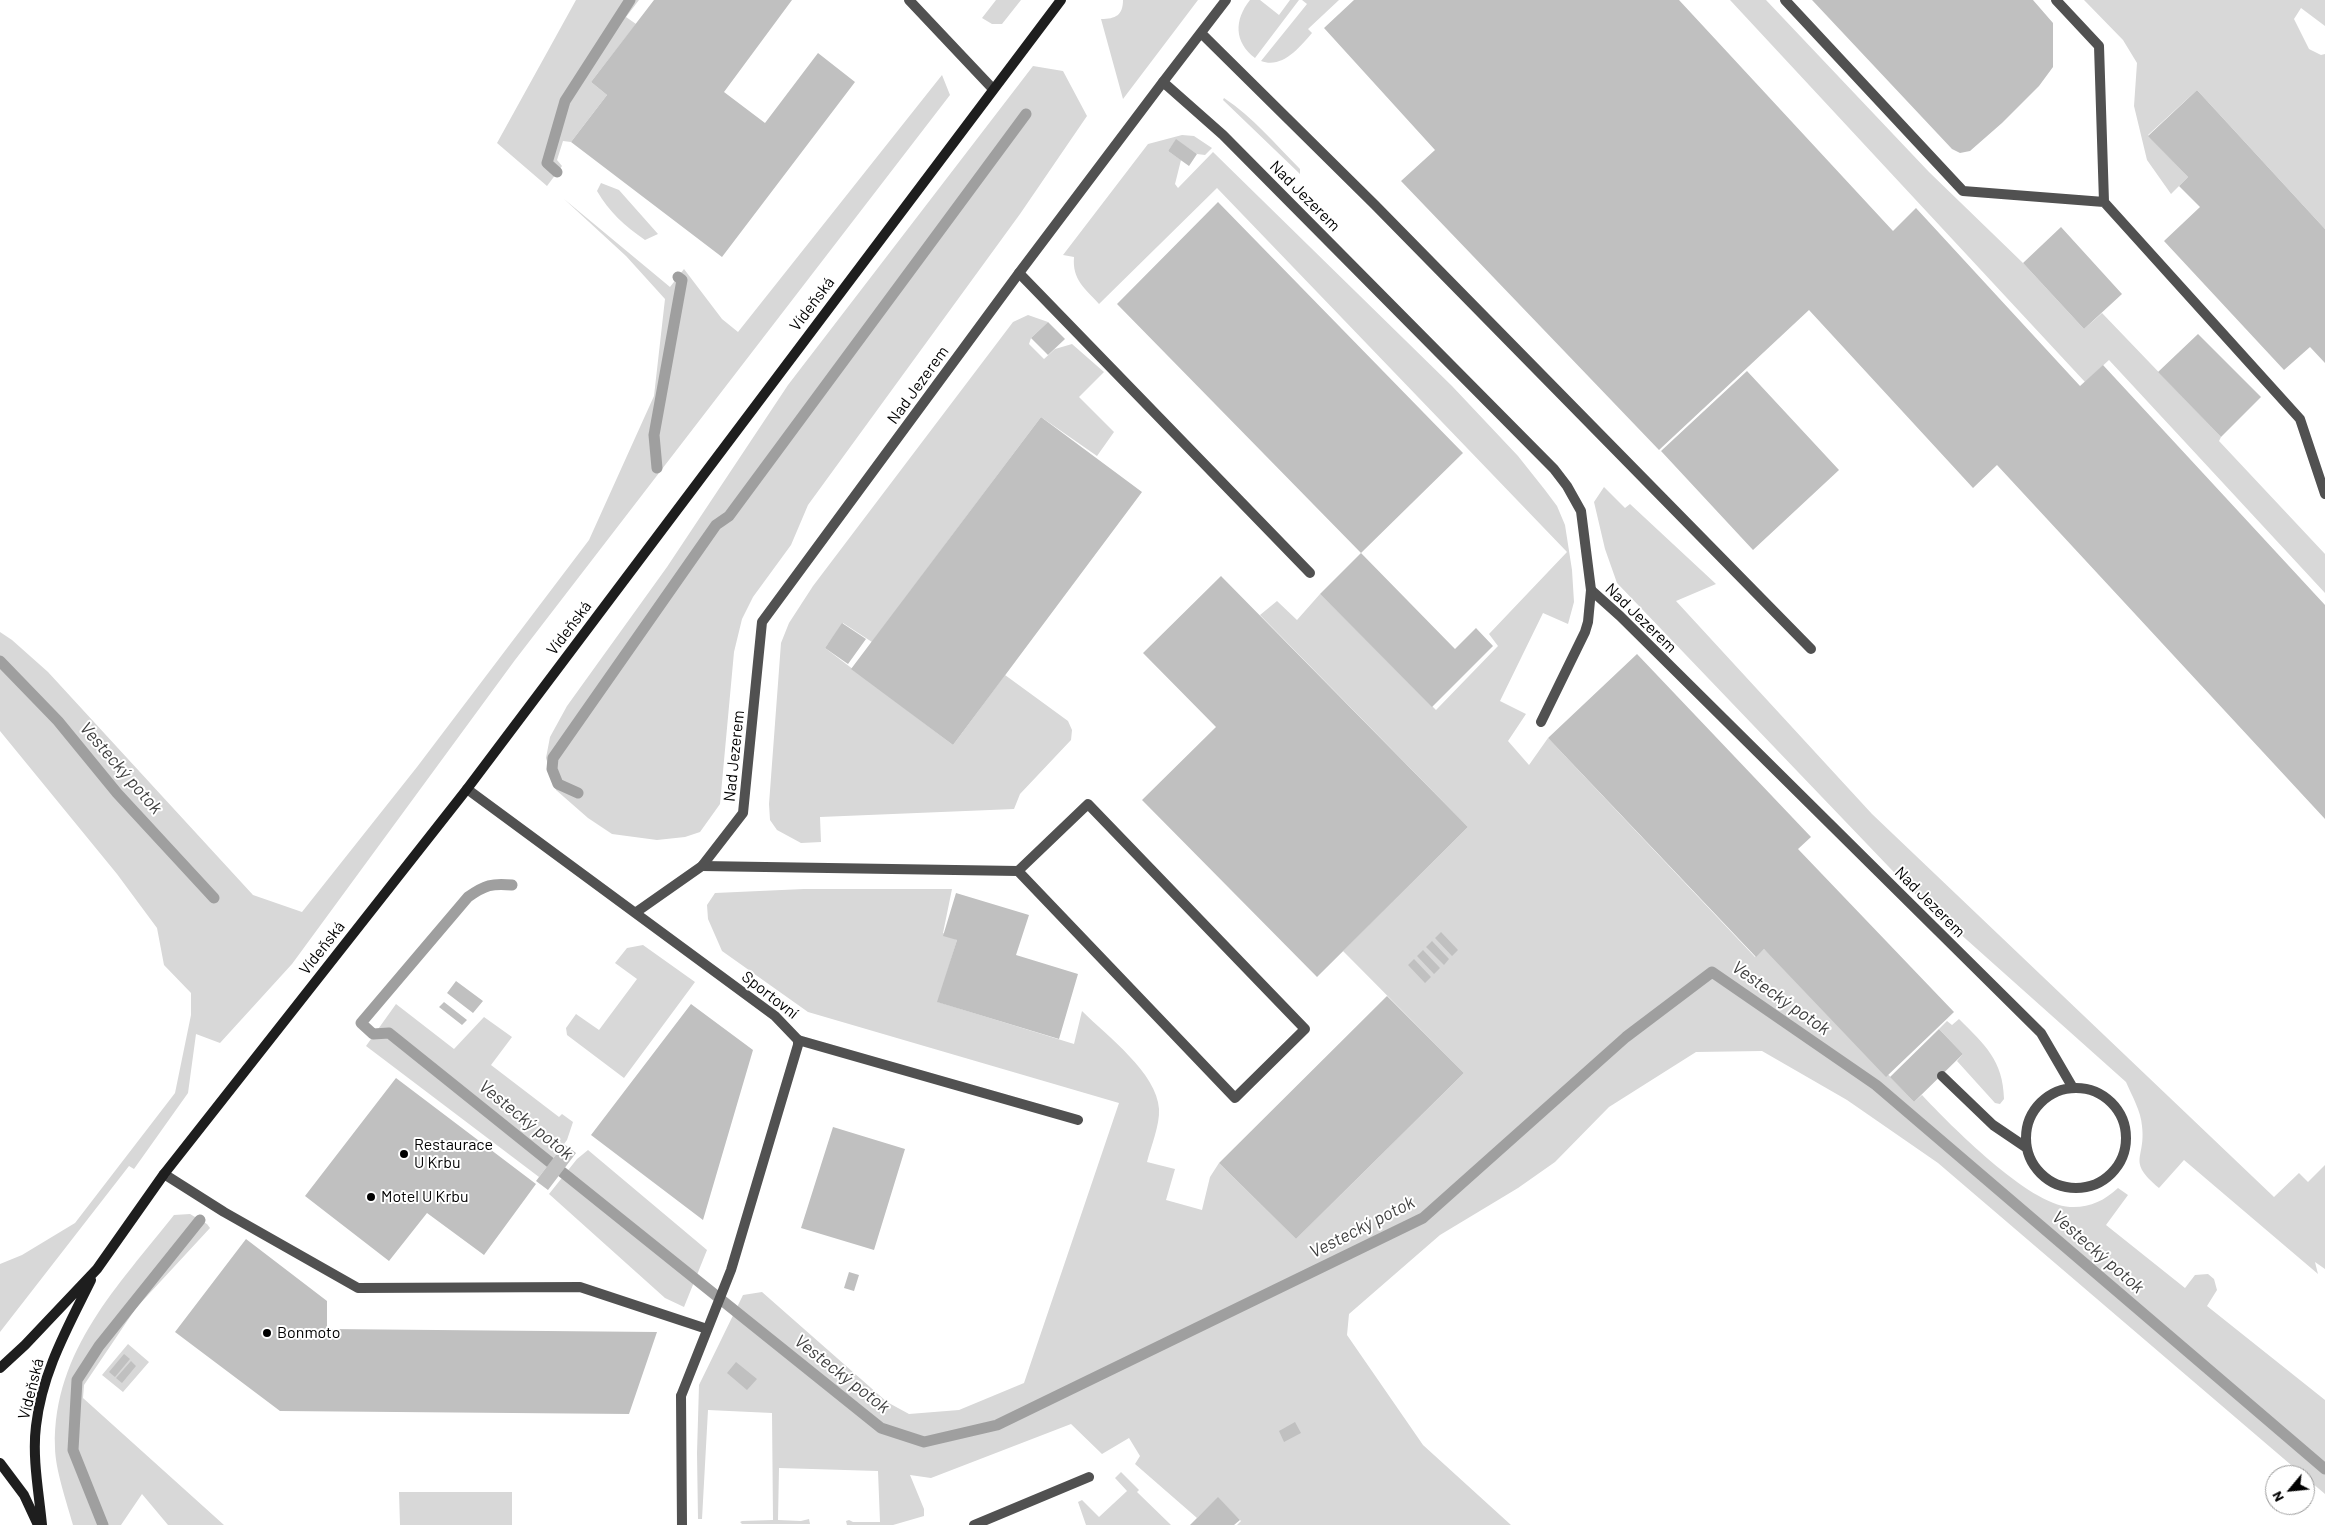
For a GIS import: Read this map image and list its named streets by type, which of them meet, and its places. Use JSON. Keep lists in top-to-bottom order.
{
  "streets": {
    "main road": ["Vídeňská"],
    "street": ["Nad Jezerem", "Sportovní"]
  },
  "crossings": [
    ["Nad Jezerem", "Sportovní"],
    ["Vídeňská", "Sportovní"]
  ],
  "water": ["Vestecký potok"],
  "places": ["Restaurace U Krbu", "Motel U Krbu", "Bonmoto"],
  "north": "bottom left"
}
